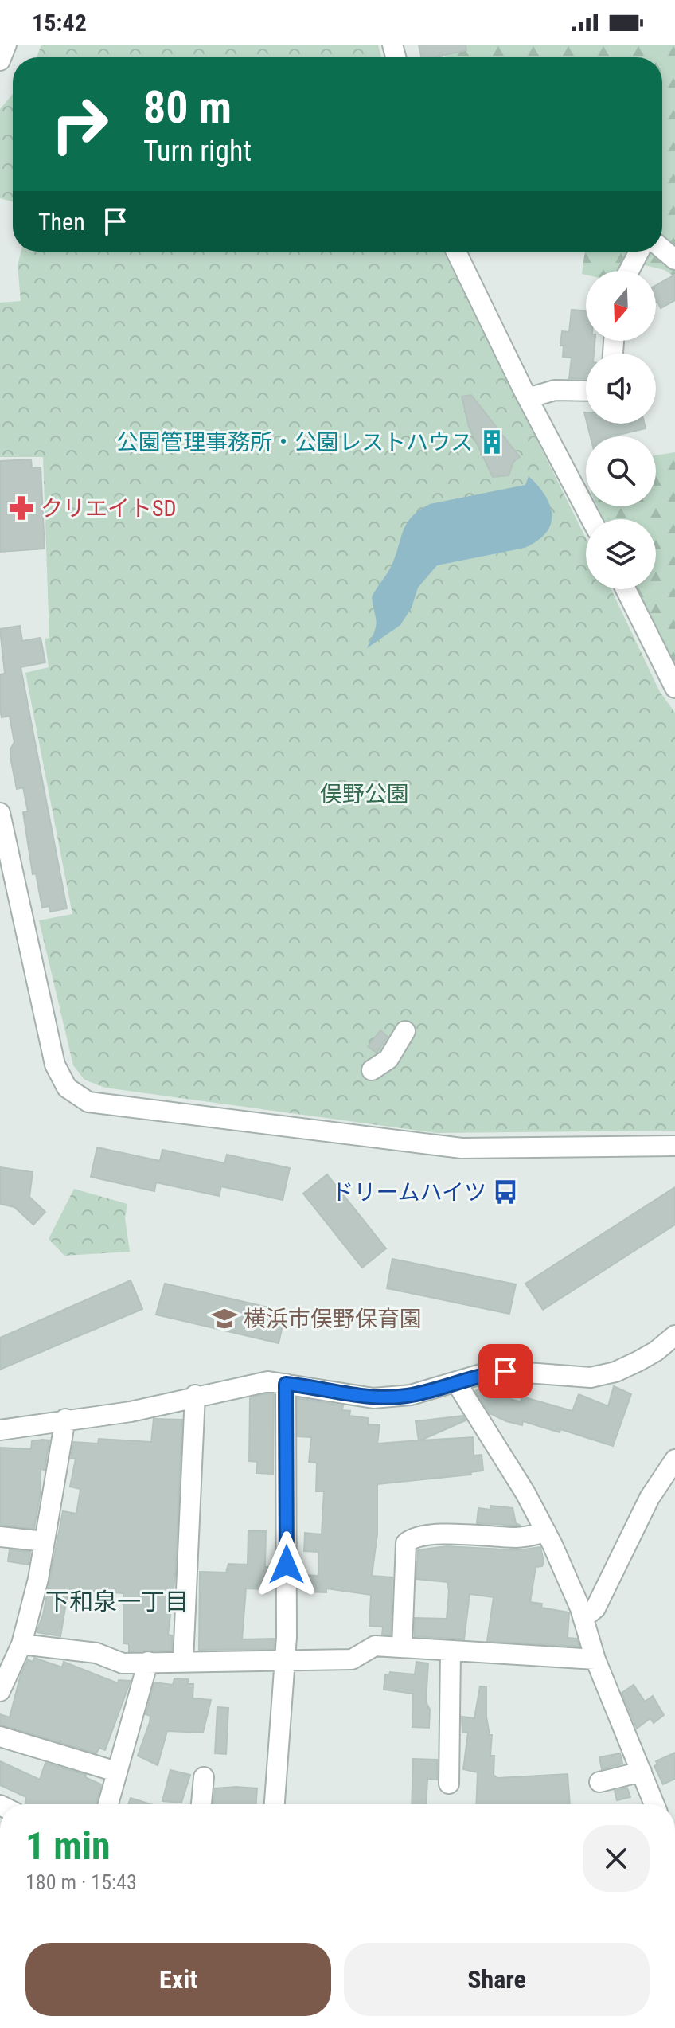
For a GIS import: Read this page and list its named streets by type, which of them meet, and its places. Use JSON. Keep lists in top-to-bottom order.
{
  "districts": ["下和泉一丁目"],
  "parks": ["俣野公園"],
  "places": {
    "building": ["公園管理事務所・公園レストハウス"],
    "pharmacy": ["クリエイトSD"],
    "bus stop": ["ドリームハイツ"],
    "school or university": ["横浜市俣野保育園"]
  },
  "north": "bottom",
  "page": {
    "status": "15:42",
    "turn": ["80 m", "Turn right"],
    "then": "Then",
    "heading": ["1 min", "180 m · 15:43"],
    "buttons": ["Exit", "Share"]
  }
}
